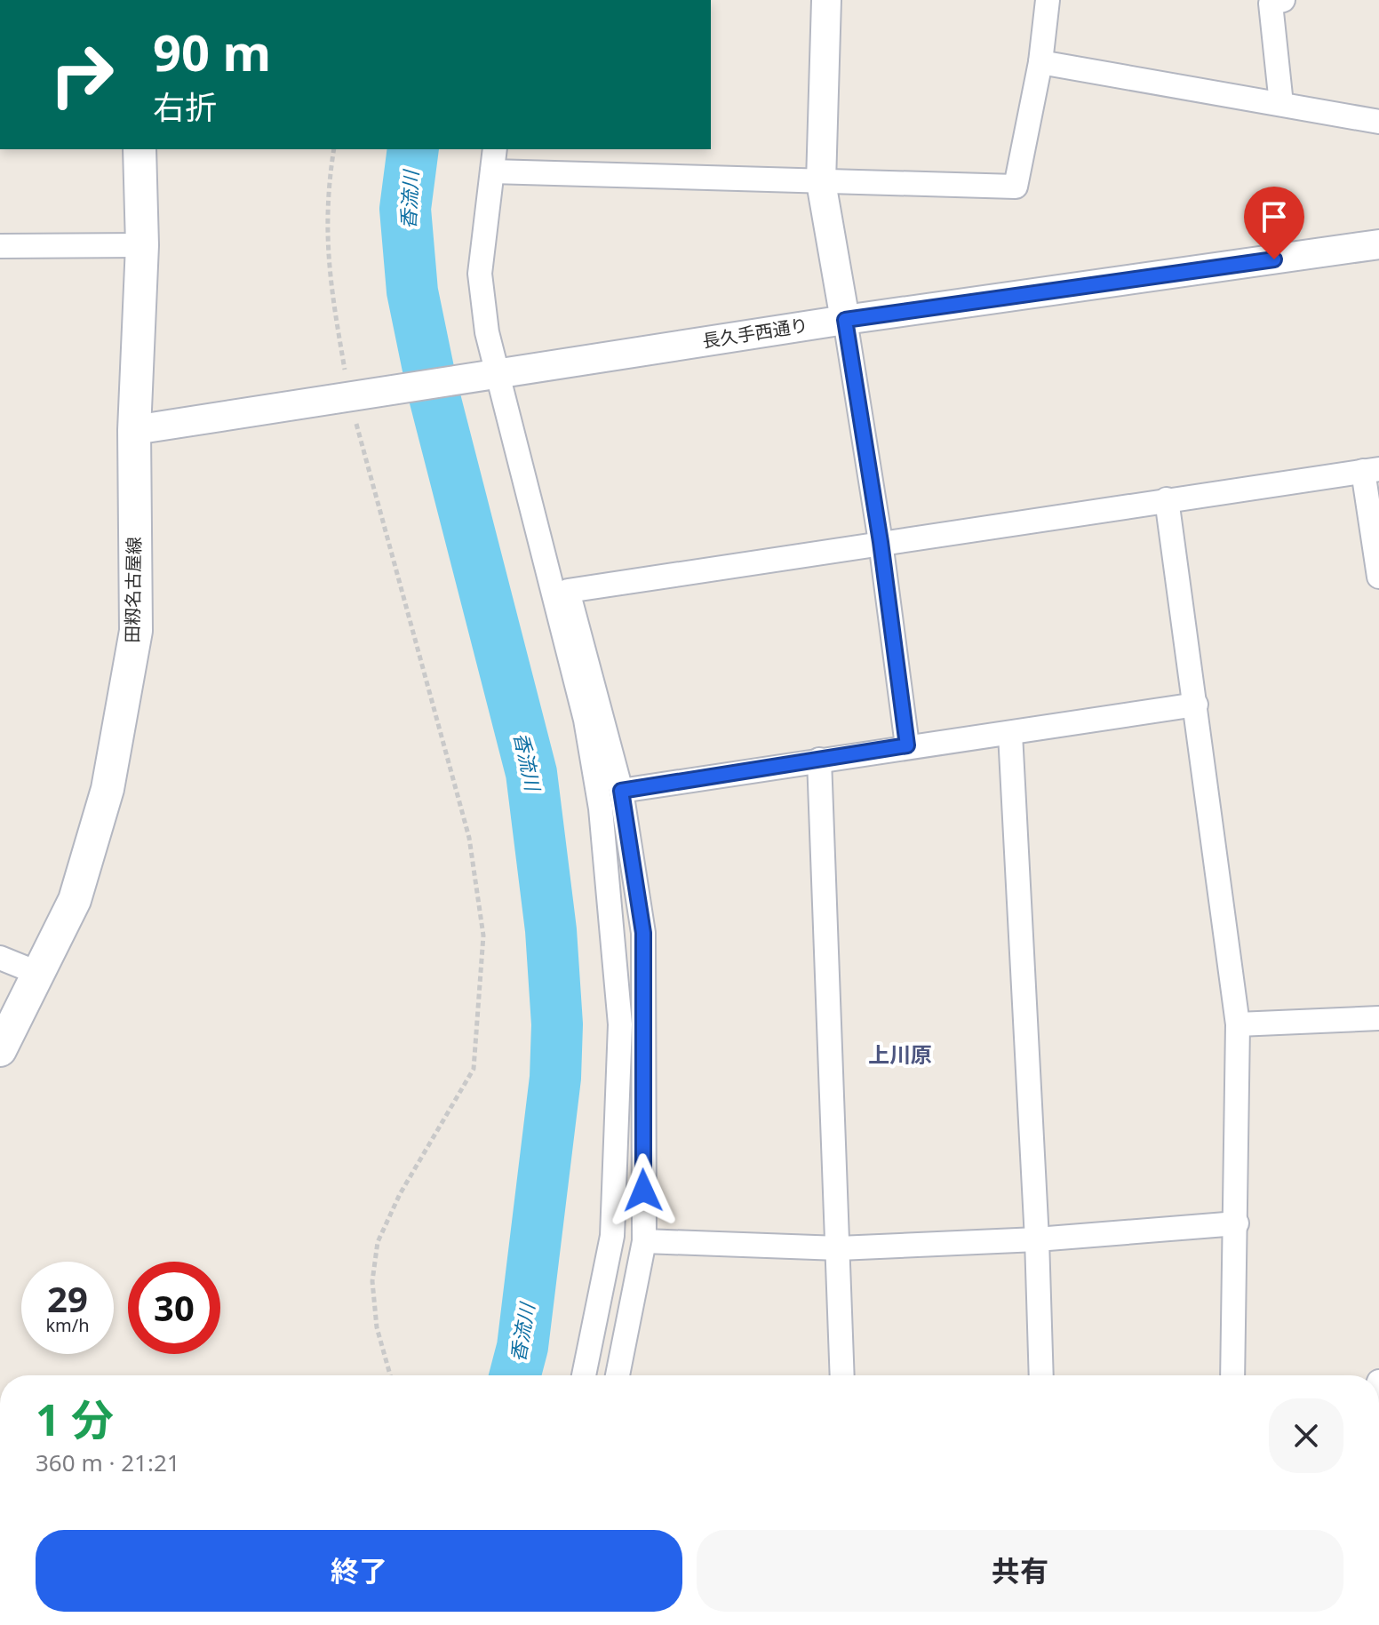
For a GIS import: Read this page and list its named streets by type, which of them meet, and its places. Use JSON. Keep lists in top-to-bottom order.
{
  "streets": {
    "main road": ["田籾名古屋線"],
    "street": ["長久手西通り"]
  },
  "crossings": [
    ["長久手西通り", "田籾名古屋線"]
  ],
  "districts": ["上川原"],
  "water": ["香流川"],
  "page": {
    "turn": ["90 m", "右折"],
    "speed": "29 km/h",
    "limit": "30",
    "heading": ["1 分", "360 m · 21:21"],
    "buttons": ["終了", "共有"]
  }
}
